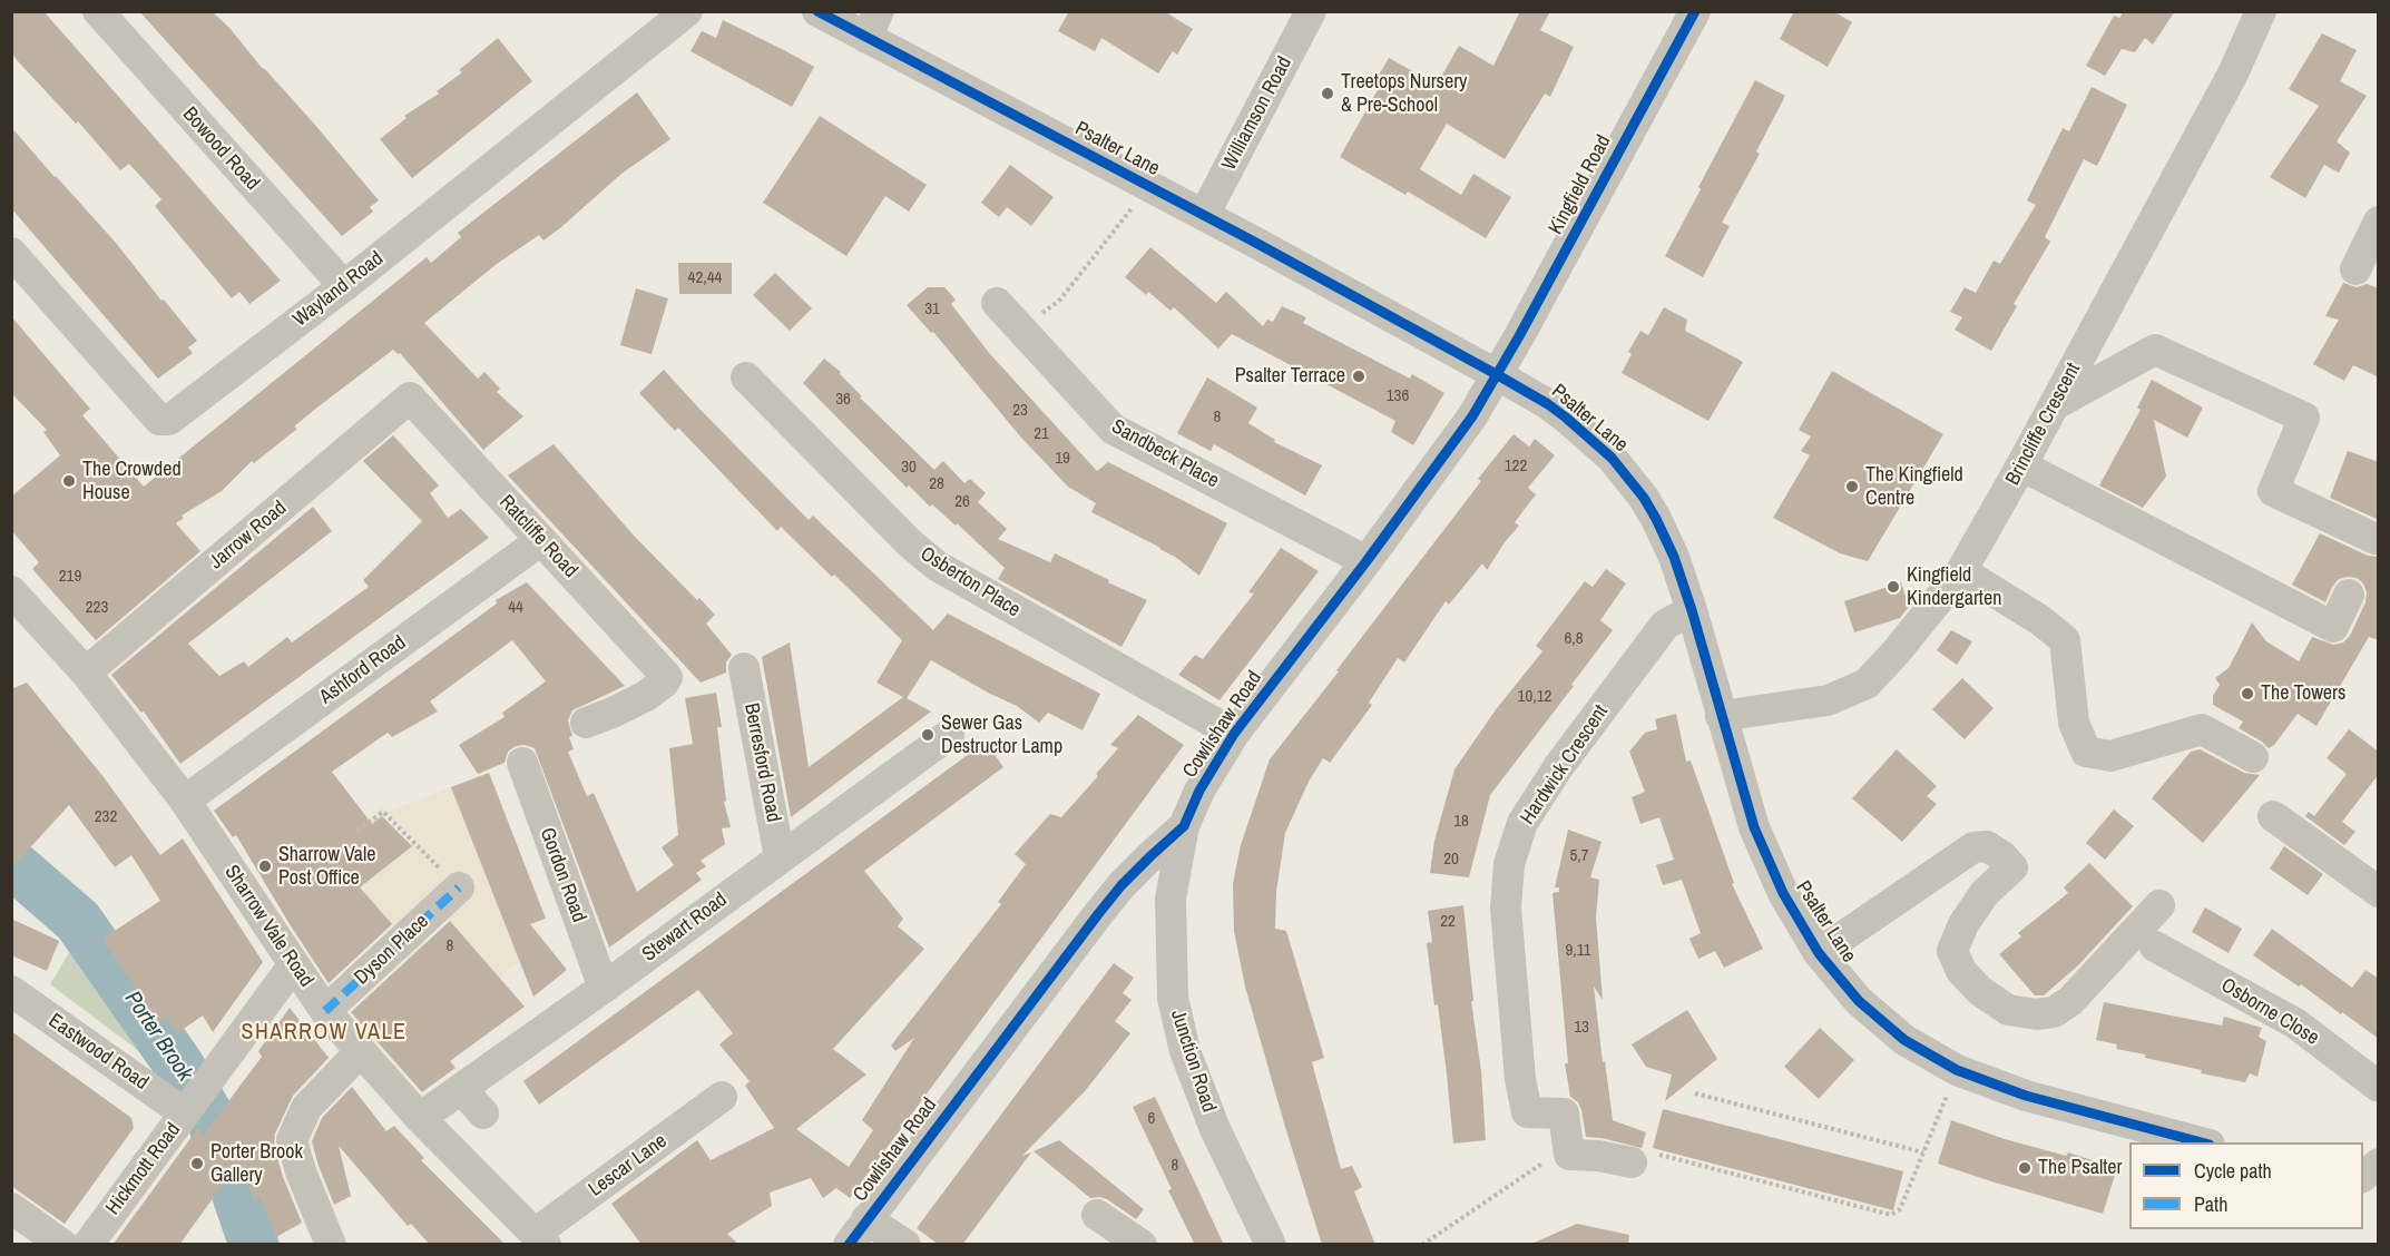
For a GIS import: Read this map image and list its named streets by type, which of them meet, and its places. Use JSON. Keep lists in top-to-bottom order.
{
  "streets": {
    "street": [
      "Williamson Road",
      "Bowood Road",
      "Psalter Lane",
      "Kingfield Road",
      "Wayland Road",
      "Brincliffe Crescent",
      "Sandbeck Place",
      "Jarrow Road",
      "Ratcliffe Road",
      "Osberton Place",
      "Ashford Road",
      "Cowlishaw Road",
      "Berresford Road",
      "Hardwick Crescent",
      "Gordon Road",
      "Sharrow Vale Road",
      "Stewart Road",
      "Dyson Place",
      "Osborne Close",
      "Eastwood Road",
      "Junction Road",
      "Lescar Lane",
      "Hickmott Road"
    ]
  },
  "crossings": [
    ["Williamson Road", "Psalter Lane"],
    ["Bowood Road", "Wayland Road"],
    ["Psalter Lane", "Kingfield Road"],
    ["Psalter Lane", "Brincliffe Crescent"],
    ["Psalter Lane", "Cowlishaw Road"],
    ["Psalter Lane", "Hardwick Crescent"],
    ["Kingfield Road", "Cowlishaw Road"],
    ["Sandbeck Place", "Cowlishaw Road"],
    ["Jarrow Road", "Ratcliffe Road"],
    ["Jarrow Road", "Sharrow Vale Road"],
    ["Ratcliffe Road", "Ashford Road"],
    ["Osberton Place", "Cowlishaw Road"],
    ["Ashford Road", "Sharrow Vale Road"],
    ["Cowlishaw Road", "Junction Road"],
    ["Berresford Road", "Stewart Road"],
    ["Gordon Road", "Stewart Road"],
    ["Sharrow Vale Road", "Stewart Road"],
    ["Sharrow Vale Road", "Dyson Place"],
    ["Sharrow Vale Road", "Lescar Lane"],
    ["Sharrow Vale Road", "Hickmott Road"],
    ["Eastwood Road", "Hickmott Road"]
  ],
  "districts": ["SHARROW VALE"],
  "water": ["Porter Brook"],
  "places": [
    "Treetops Nursery & Pre-School",
    "Psalter Terrace",
    "The Crowded House",
    "The Kingfield Centre",
    "Kingfield Kindergarten",
    "The Towers",
    "Sewer Gas Destructor Lamp",
    "Sharrow Vale Post Office",
    "Porter Brook Gallery",
    "The Psalter"
  ],
  "house_numbers": [
    "42,44",
    "31",
    "136",
    "36",
    "23",
    "8",
    "21",
    "19",
    "122",
    "30",
    "28",
    "26",
    "219",
    "223",
    "44",
    "6,8",
    "10,12",
    "232",
    "18",
    "5,7",
    "20",
    "22",
    "8",
    "9,11",
    "13",
    "6",
    "8"
  ],
  "legend": ["Cycle path", "Path"]
}
